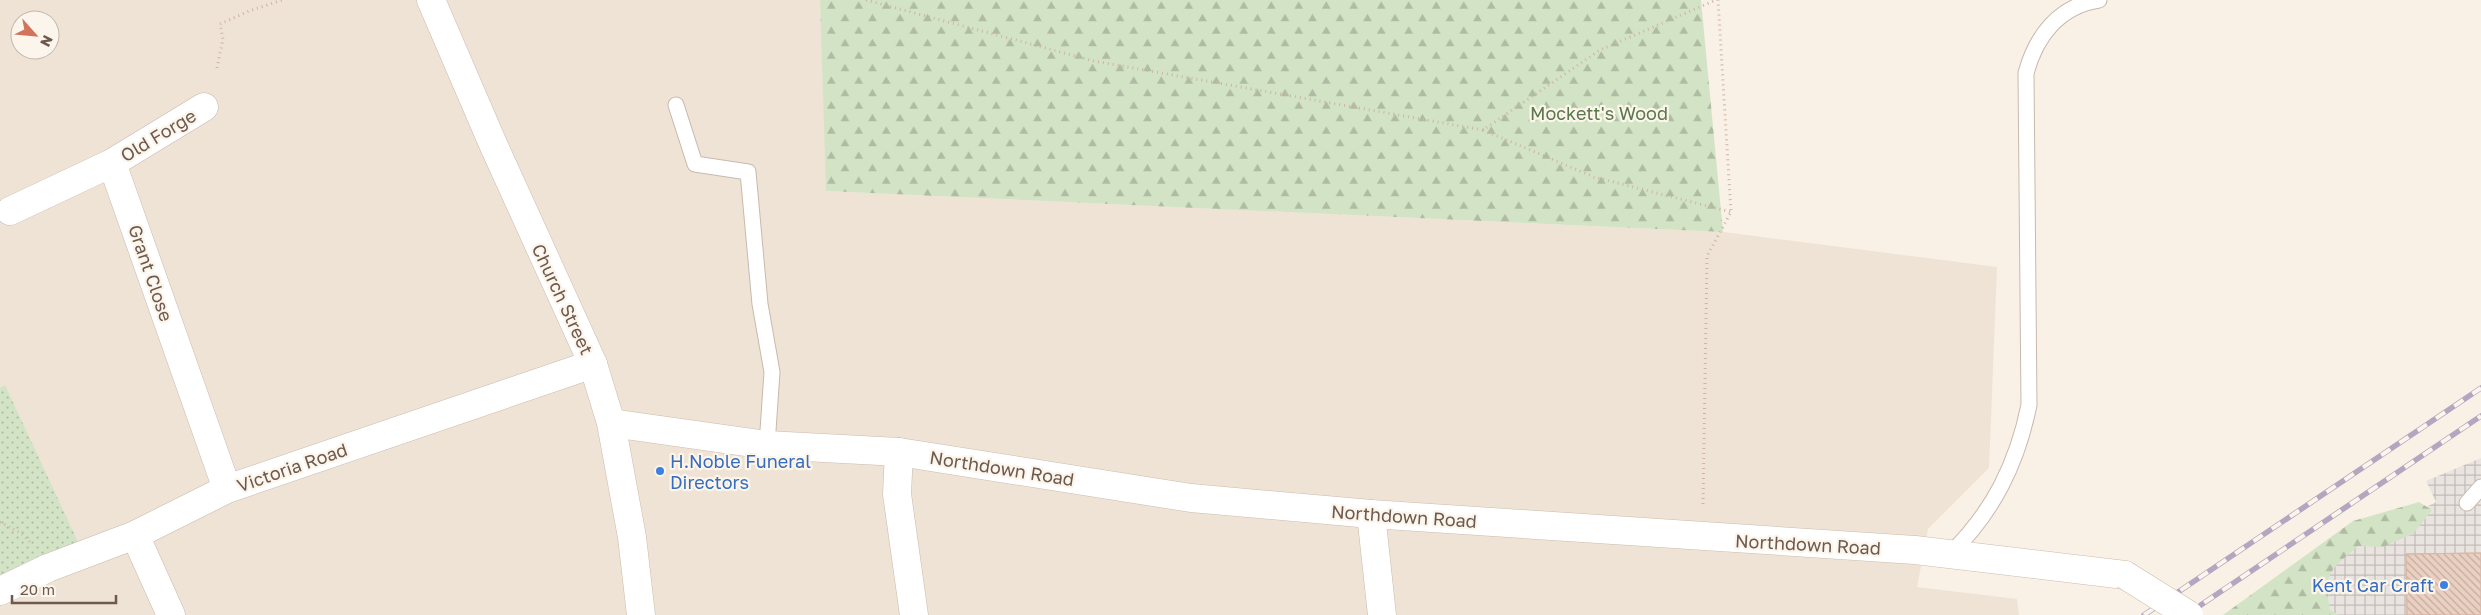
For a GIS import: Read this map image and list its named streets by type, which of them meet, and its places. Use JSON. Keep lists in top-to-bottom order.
{
  "streets": {
    "street": [
      "Old Forge",
      "Grant Close",
      "Church Street",
      "Victoria Road",
      "Northdown Road"
    ]
  },
  "crossings": [
    ["Old Forge", "Grant Close"],
    ["Grant Close", "Victoria Road"],
    ["Church Street", "Victoria Road"],
    ["Church Street", "Northdown Road"]
  ],
  "parks": ["Mockett's Wood"],
  "places": ["H.Noble Funeral Directors", "Kent Car Craft"],
  "scale_bar": "20 m",
  "north": "bottom right"
}
